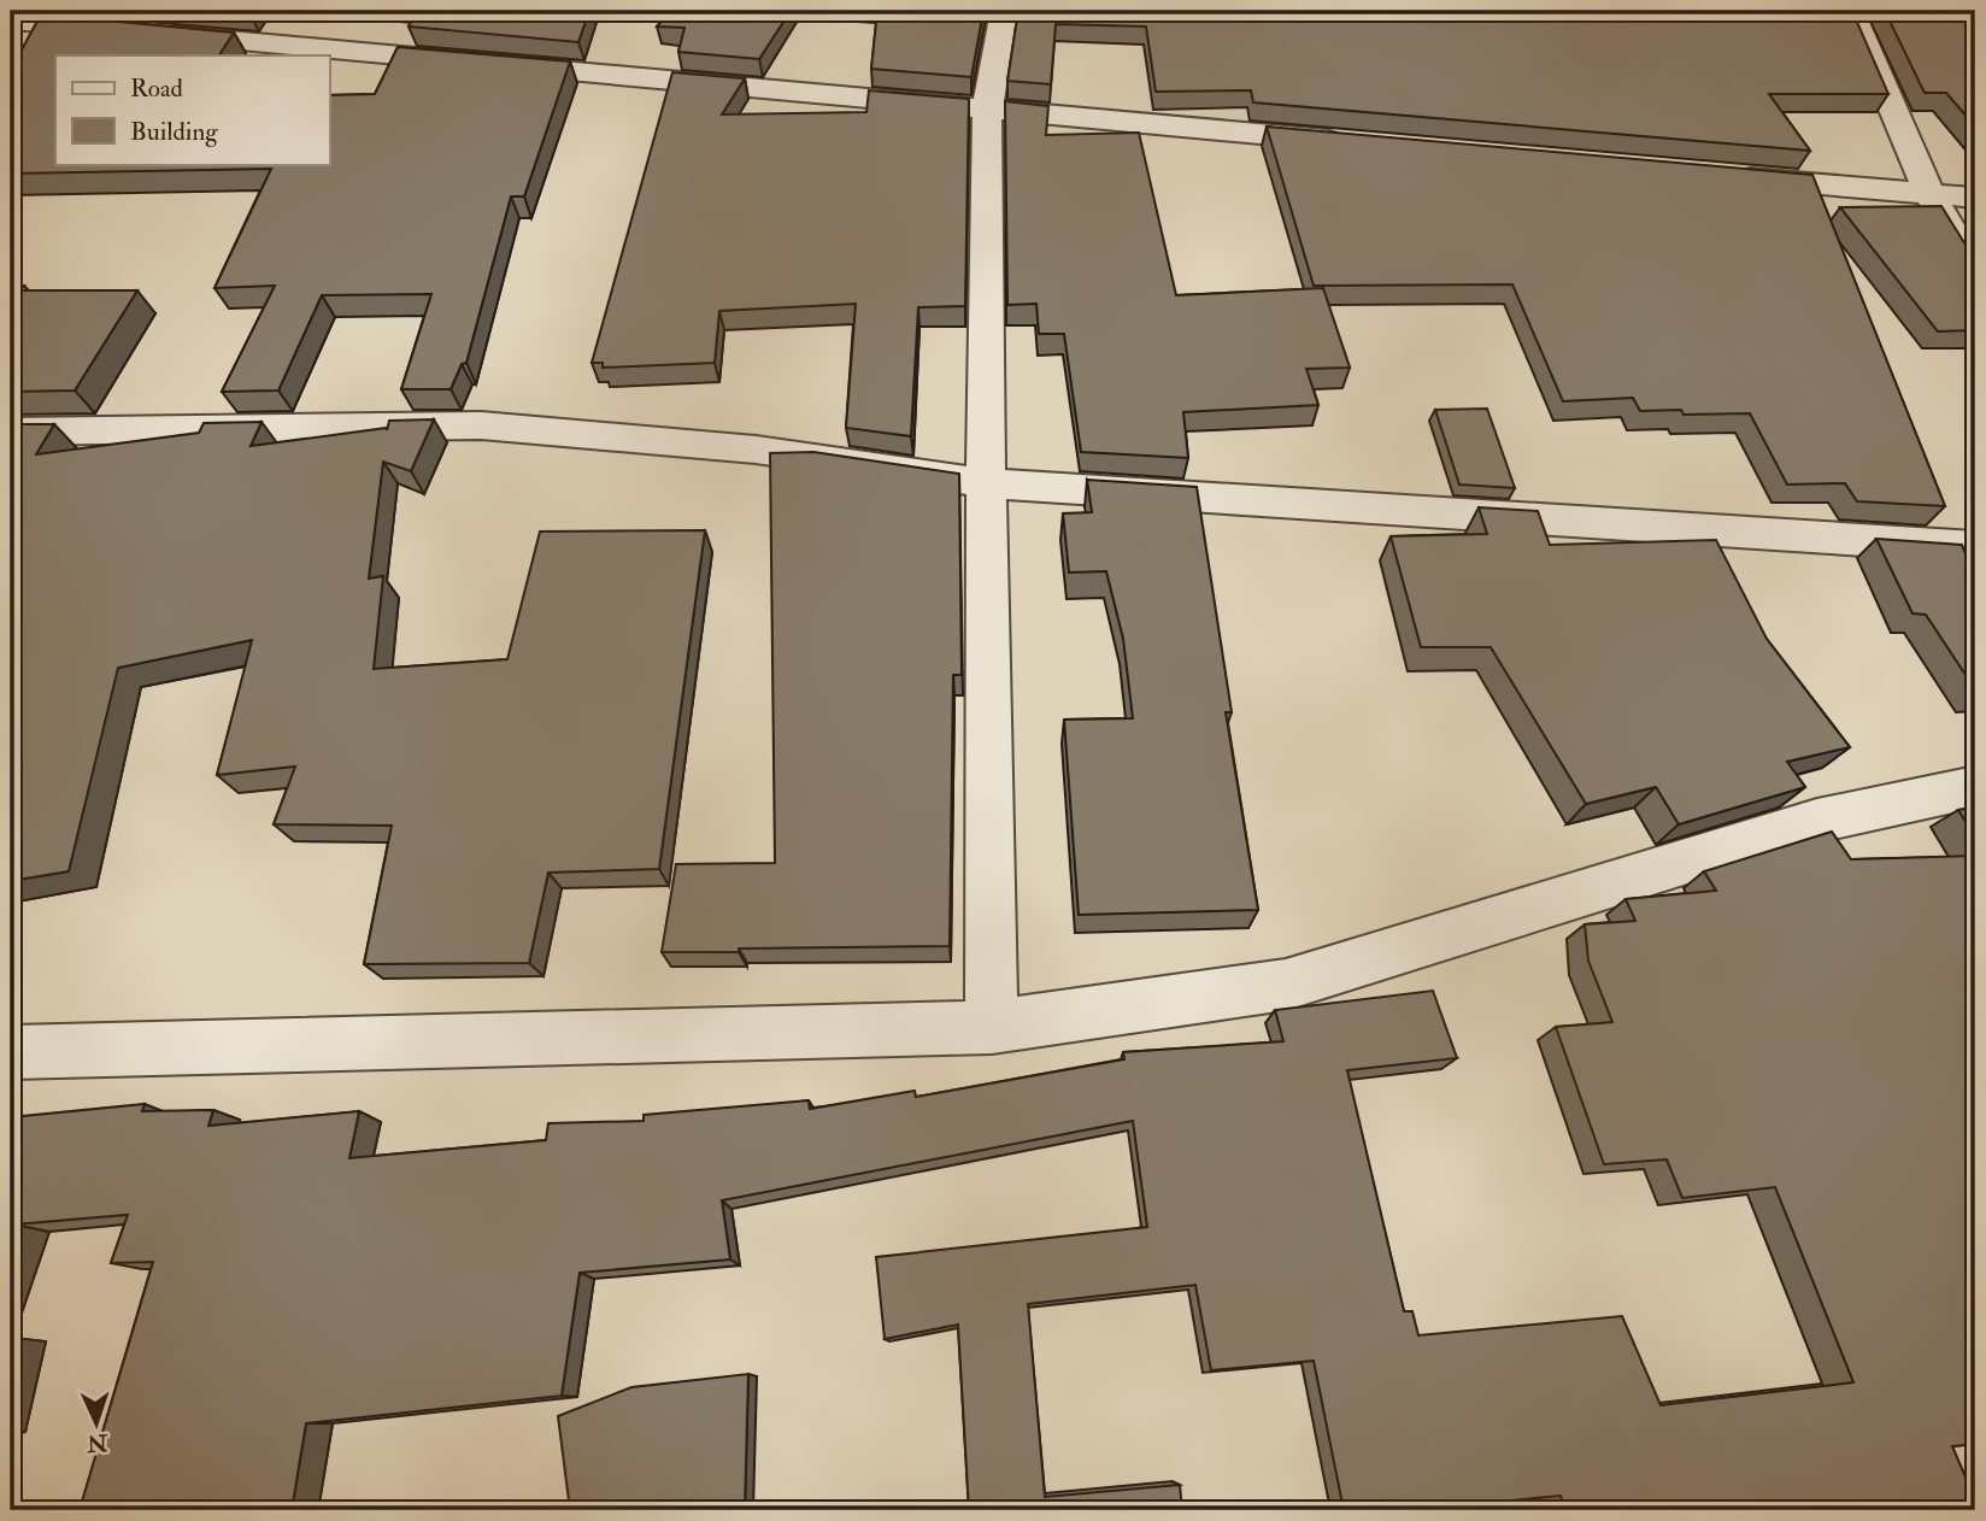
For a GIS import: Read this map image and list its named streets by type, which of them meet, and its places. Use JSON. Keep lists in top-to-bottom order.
{
  "legend": ["Road", "Building"],
  "north": "bottom"
}
